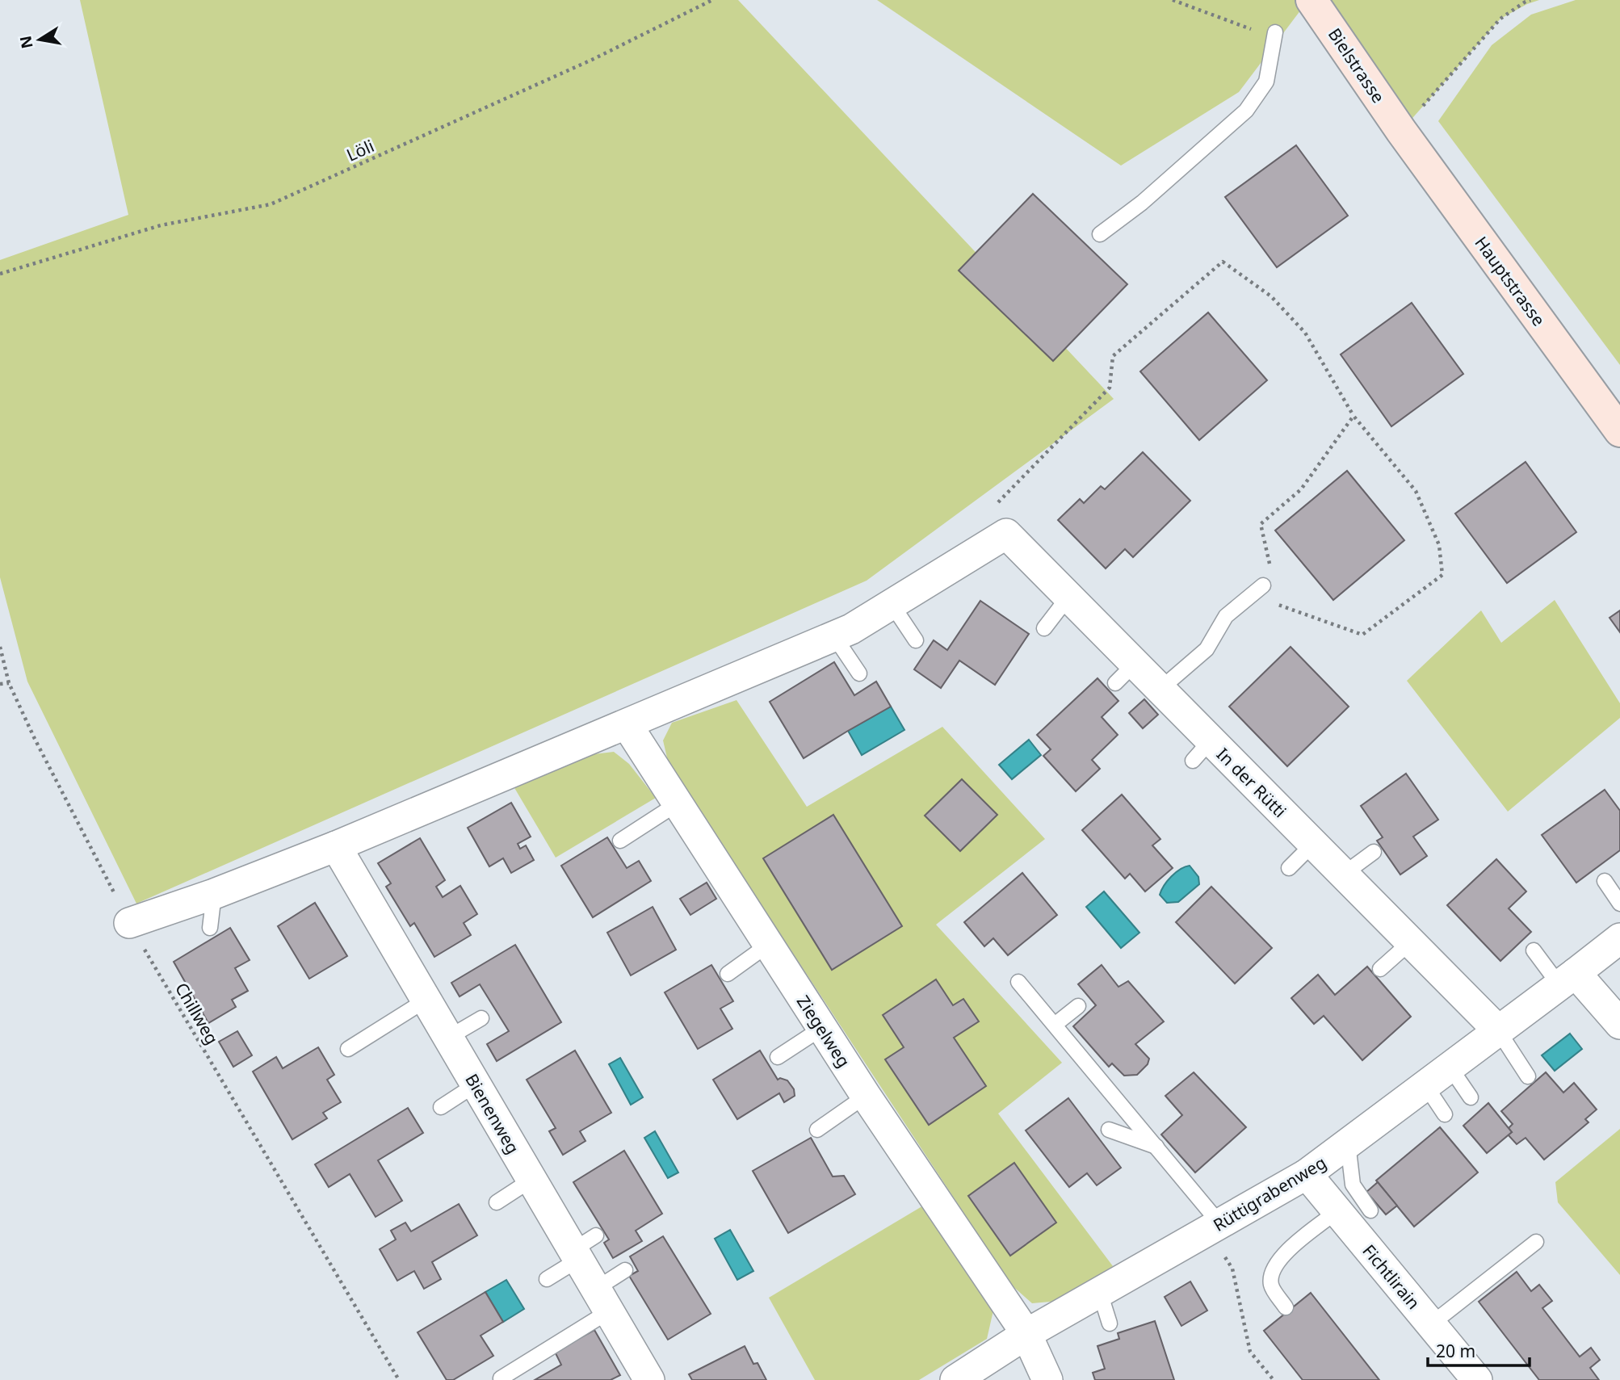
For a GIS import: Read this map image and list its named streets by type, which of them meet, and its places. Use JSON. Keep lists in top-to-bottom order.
{
  "streets": {
    "main road": ["Bielstrasse", "Hauptstrasse"],
    "street": [
      "In der Rütti",
      "Ziegelweg",
      "Bienenweg",
      "Rüttigrabenweg",
      "Fichtlirain"
    ],
    "path": ["Löli", "Chillweg"]
  },
  "crossings": [
    ["Bielstrasse", "Hauptstrasse"],
    ["In der Rütti", "Rüttigrabenweg"],
    ["Ziegelweg", "Rüttigrabenweg"],
    ["Rüttigrabenweg", "Fichtlirain"]
  ],
  "scale_bar": "20 m",
  "north": "left"
}
